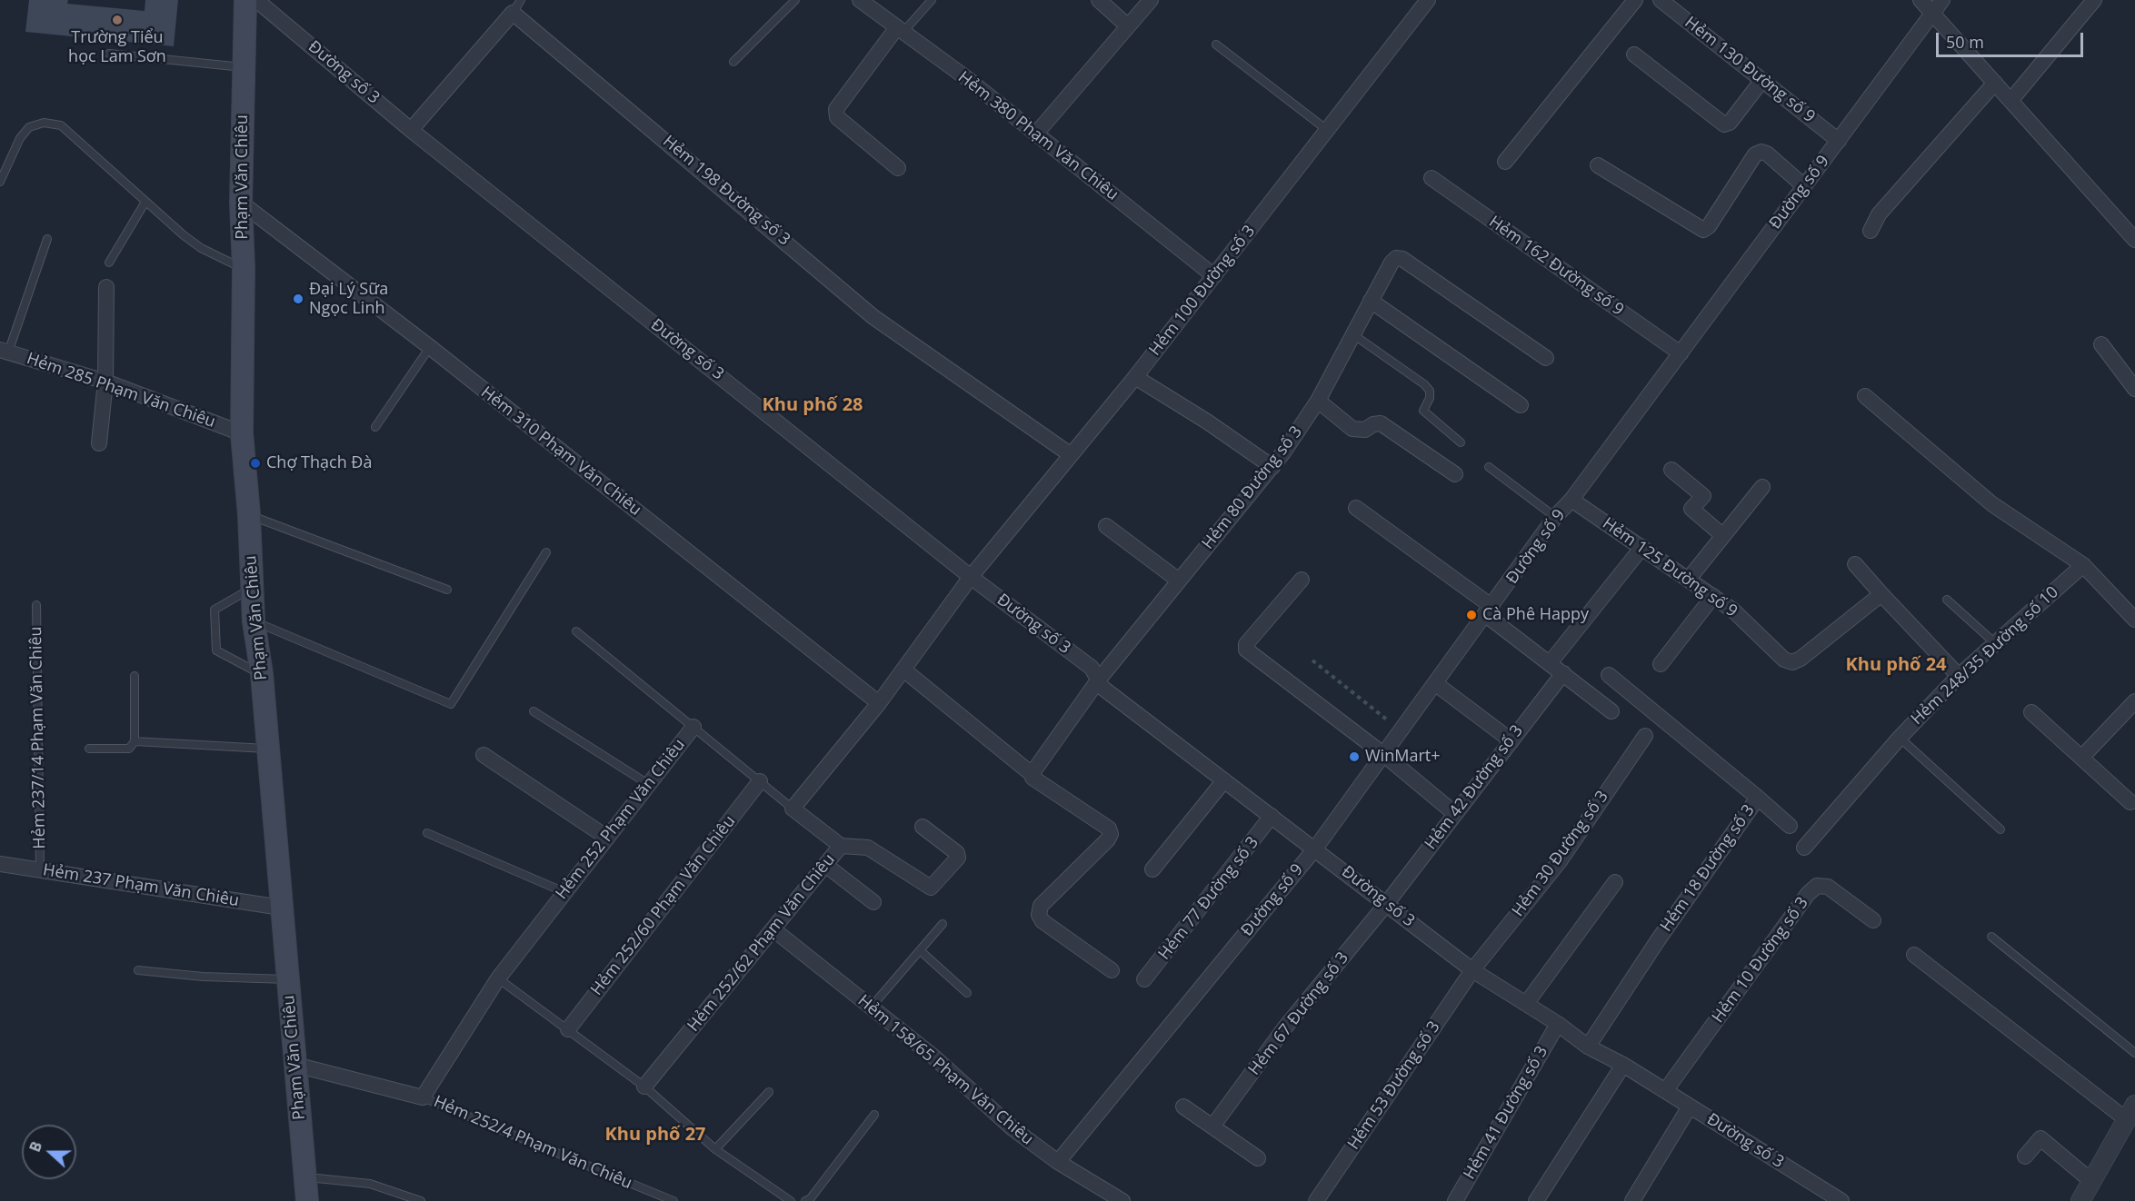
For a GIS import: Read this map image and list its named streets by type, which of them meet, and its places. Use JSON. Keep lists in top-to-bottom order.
{
  "streets": {
    "main road": ["Phạm Văn Chiêu"],
    "street": [
      "Hẻm 130 Đường số 9",
      "Đường số 3",
      "Hẻm 380 Phạm Văn Chiêu",
      "Hẻm 198 Đường số 3",
      "Đường số 9",
      "Hẻm 162 Đường số 9",
      "Hẻm 100 Đường số 3",
      "Hẻm 285 Phạm Văn Chiêu",
      "Hẻm 310 Phạm Văn Chiêu",
      "Hẻm 80 Đường số 3",
      "Hẻm 125 Đường số 9",
      "Hẻm 248/35 Đường số 10",
      "Hẻm 42 Đường số 3",
      "Hẻm 252 Phạm Văn Chiêu",
      "Hẻm 30 Đường số 3",
      "Hẻm 18 Đường số 3",
      "Hẻm 237 Phạm Văn Chiêu",
      "Hẻm 77 Đường số 3",
      "Hẻm 252/60 Phạm Văn Chiêu",
      "Hẻm 252/62 Phạm Văn Chiêu",
      "Hẻm 10 Đường số 3",
      "Hẻm 67 Đường số 3",
      "Hẻm 158/65 Phạm Văn Chiêu",
      "Hẻm 53 Đường số 3",
      "Hẻm 41 Đường số 3"
    ],
    "lane": ["Hẻm 237/14 Phạm Văn Chiêu", "Hẻm 252/4 Phạm Văn Chiêu"]
  },
  "crossings": [
    ["Hẻm 130 Đường số 9", "Đường số 9"],
    ["Đường số 3", "Hẻm 198 Đường số 3"],
    ["Đường số 3", "Đường số 9"],
    ["Đường số 3", "Hẻm 100 Đường số 3"],
    ["Đường số 3", "Hẻm 80 Đường số 3"],
    ["Đường số 3", "Hẻm 42 Đường số 3"],
    ["Đường số 3", "Hẻm 30 Đường số 3"],
    ["Đường số 3", "Hẻm 18 Đường số 3"],
    ["Đường số 3", "Hẻm 77 Đường số 3"],
    ["Đường số 3", "Hẻm 10 Đường số 3"],
    ["Đường số 3", "Hẻm 67 Đường số 3"],
    ["Đường số 3", "Hẻm 53 Đường số 3"],
    ["Đường số 3", "Hẻm 41 Đường số 3"],
    ["Hẻm 380 Phạm Văn Chiêu", "Hẻm 100 Đường số 3"],
    ["Phạm Văn Chiêu", "Hẻm 285 Phạm Văn Chiêu"],
    ["Phạm Văn Chiêu", "Hẻm 310 Phạm Văn Chiêu"],
    ["Phạm Văn Chiêu", "Hẻm 237 Phạm Văn Chiêu"],
    ["Hẻm 198 Đường số 3", "Hẻm 100 Đường số 3"],
    ["Đường số 9", "Hẻm 162 Đường số 9"],
    ["Đường số 9", "Hẻm 125 Đường số 9"],
    ["Đường số 9", "Hẻm 158/65 Phạm Văn Chiêu"],
    ["Hẻm 237/14 Phạm Văn Chiêu", "Hẻm 237 Phạm Văn Chiêu"],
    ["Hẻm 42 Đường số 3", "Hẻm 67 Đường số 3"],
    ["Hẻm 252 Phạm Văn Chiêu", "Hẻm 252/60 Phạm Văn Chiêu"],
    ["Hẻm 252 Phạm Văn Chiêu", "Hẻm 252/62 Phạm Văn Chiêu"],
    ["Hẻm 252 Phạm Văn Chiêu", "Hẻm 252/4 Phạm Văn Chiêu"],
    ["Hẻm 30 Đường số 3", "Hẻm 53 Đường số 3"],
    ["Hẻm 252/62 Phạm Văn Chiêu", "Hẻm 158/65 Phạm Văn Chiêu"]
  ],
  "districts": ["Khu phố 28", "Khu phố 24", "Khu phố 27"],
  "places": [
    "Trường Tiểu học Lam Sơn",
    "Đại Lý Sữa Ngọc Linh",
    "Chợ Thạch Đà",
    "Cà Phê Happy",
    "WinMart+"
  ],
  "scale_bar": "50 m",
  "north": "left"
}
